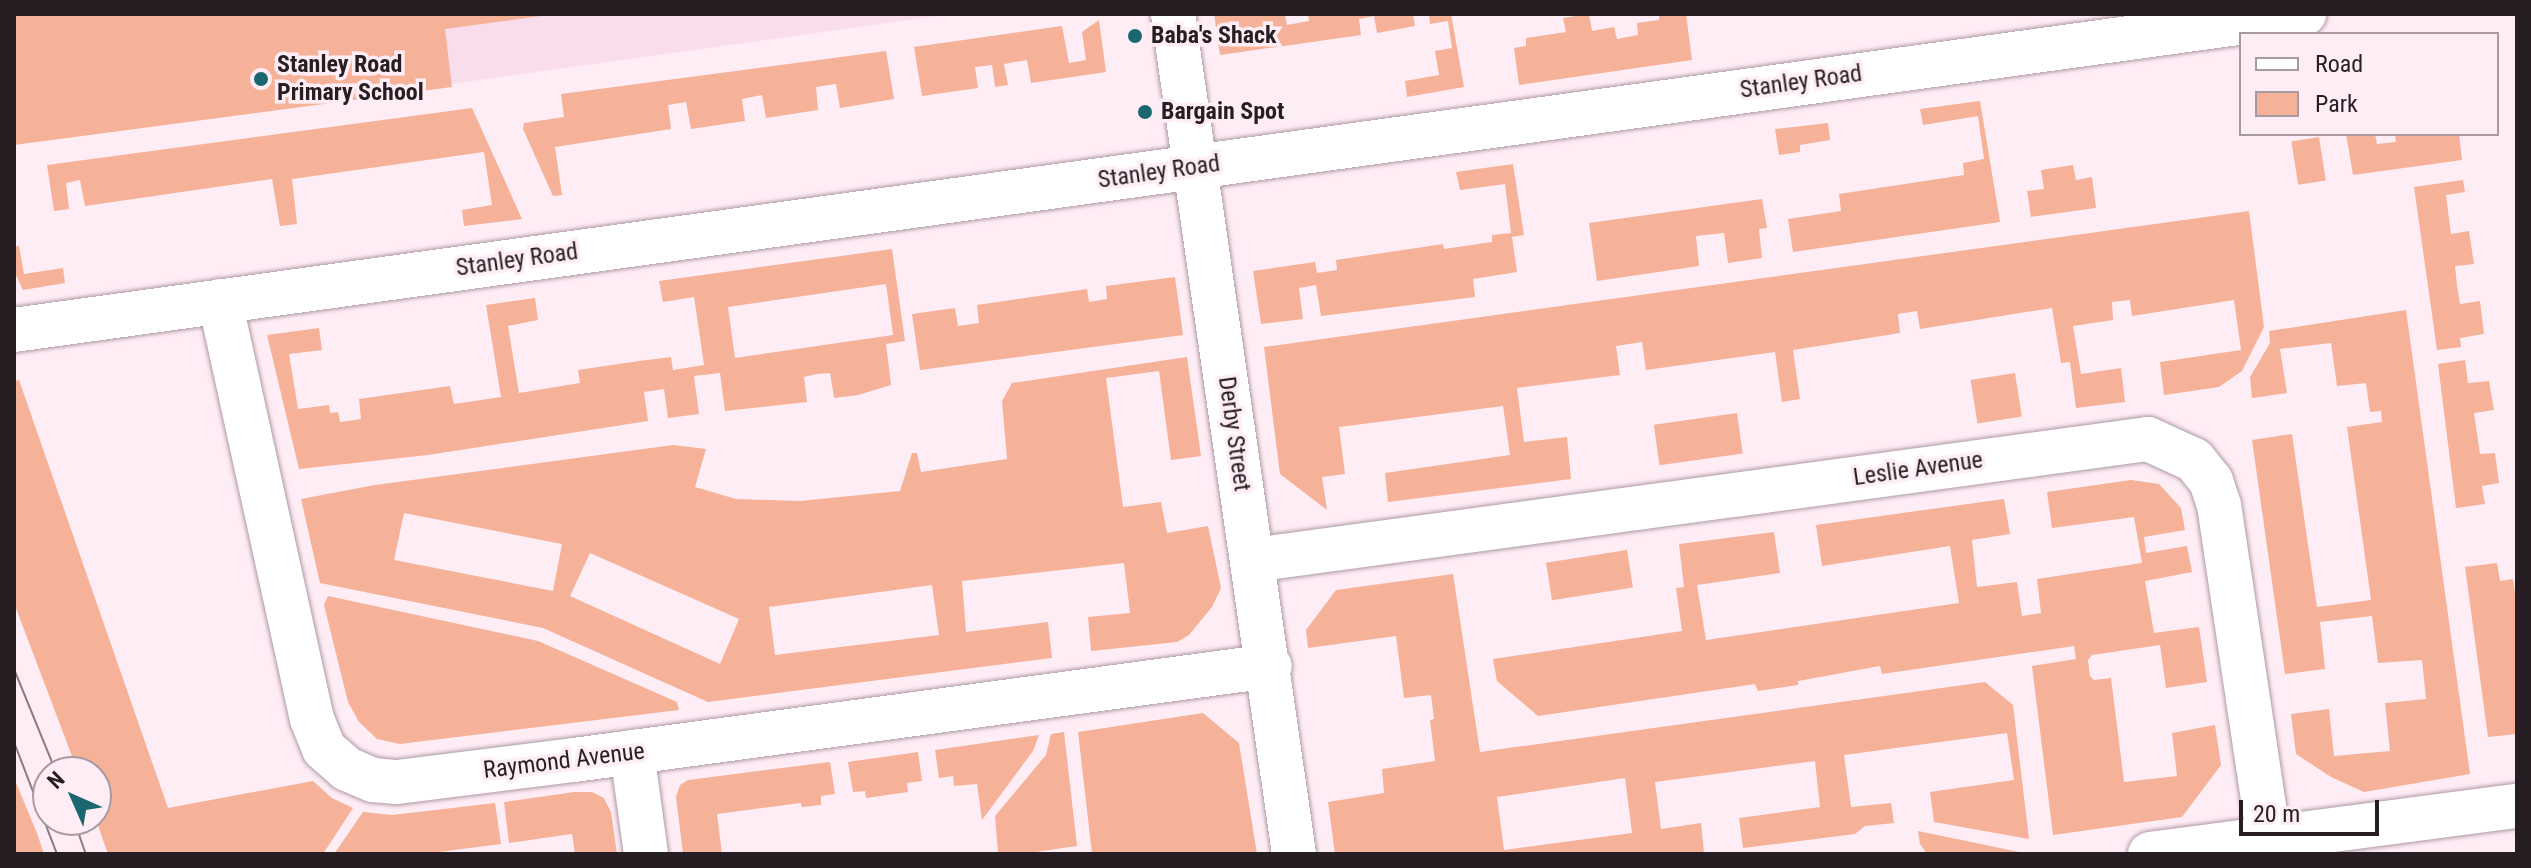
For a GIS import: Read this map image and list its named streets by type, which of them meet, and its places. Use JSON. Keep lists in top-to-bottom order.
{
  "streets": {
    "street": [
      "Stanley Road",
      "Derby Street",
      "Leslie Avenue",
      "Raymond Avenue"
    ]
  },
  "crossings": [
    ["Stanley Road", "Derby Street"],
    ["Stanley Road", "Raymond Avenue"],
    ["Derby Street", "Leslie Avenue"],
    ["Derby Street", "Raymond Avenue"]
  ],
  "places": ["Baba's Shack", "Stanley Road Primary School", "Bargain Spot"],
  "legend": ["Road", "Park"],
  "scale_bar": "20 m",
  "north": "top left"
}
